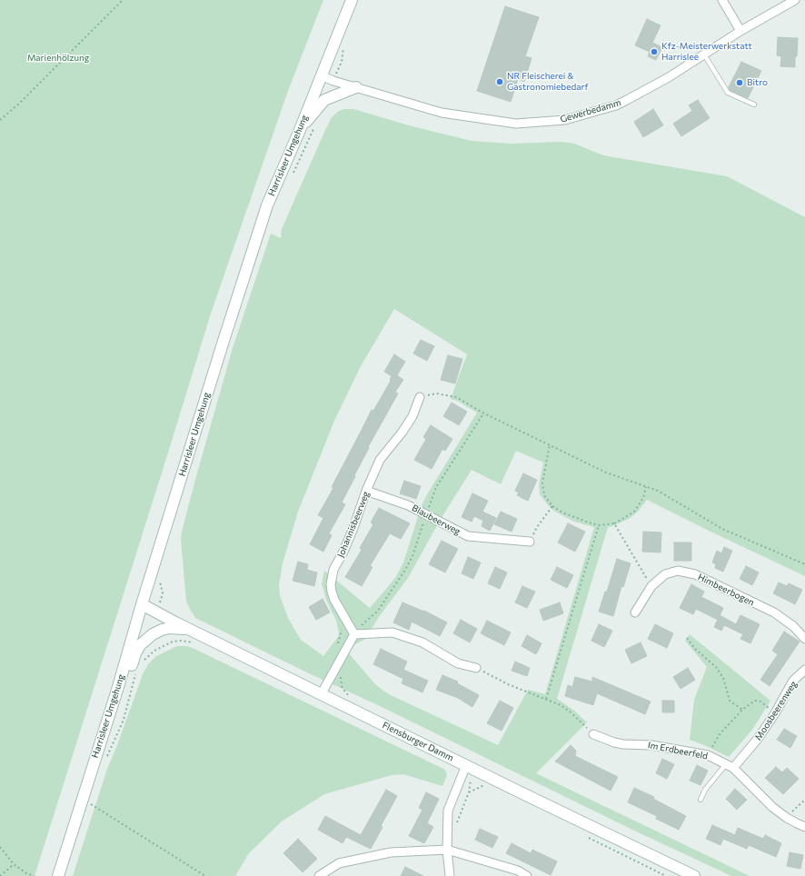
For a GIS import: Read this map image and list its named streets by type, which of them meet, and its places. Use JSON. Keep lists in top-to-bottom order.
{
  "streets": {
    "main road": ["Harrisleer Umgehung", "Flensburger Damm"],
    "street": [
      "Gewerbedamm",
      "Blaubeerweg",
      "Johannisbeerweg",
      "Himbeerbogen",
      "Moosbeerenweg",
      "Im Erdbeerfeld"
    ]
  },
  "crossings": [
    ["Gewerbedamm", "Harrisleer Umgehung"],
    ["Harrisleer Umgehung", "Flensburger Damm"],
    ["Blaubeerweg", "Johannisbeerweg"],
    ["Moosbeerenweg", "Im Erdbeerfeld"]
  ],
  "parks": ["Marienhölzung"],
  "places": ["Kfz-Meisterwerkstatt Harrislee", "NR Fleischerei & Gastronomiebedarf", "Bitro"]
}
